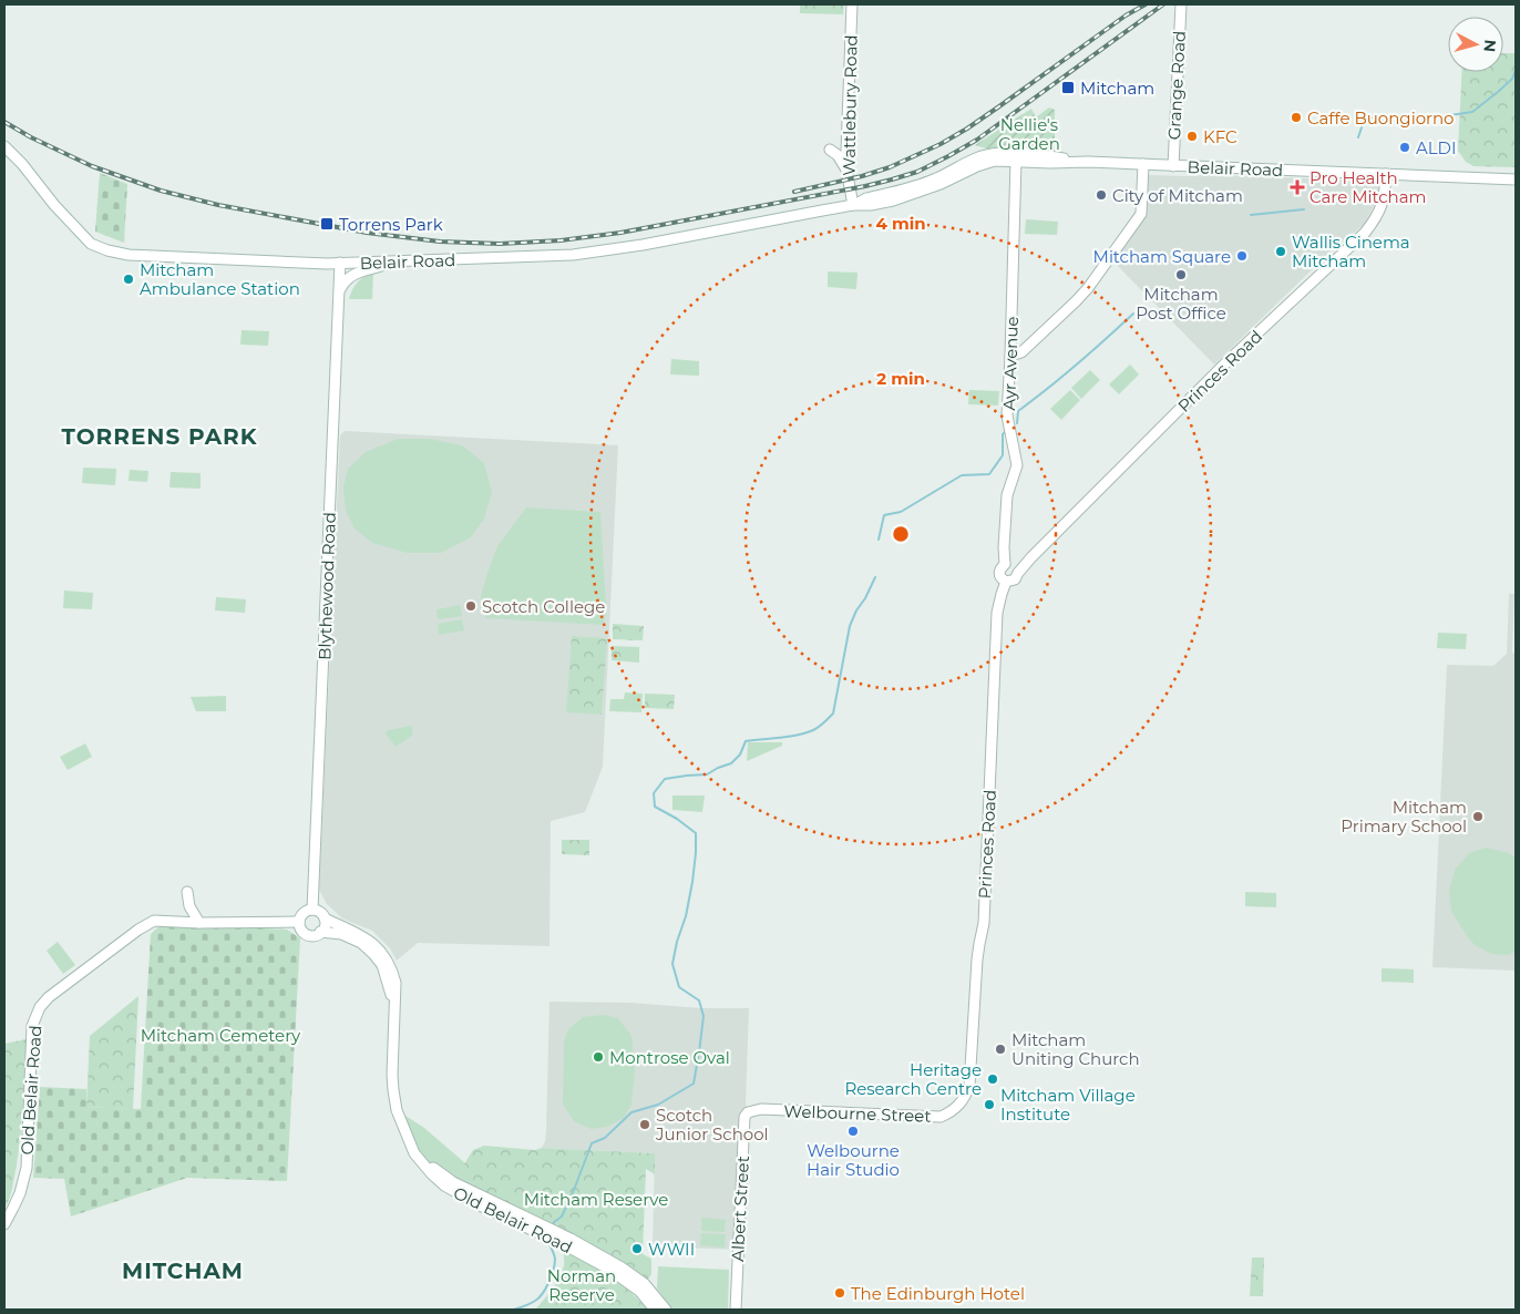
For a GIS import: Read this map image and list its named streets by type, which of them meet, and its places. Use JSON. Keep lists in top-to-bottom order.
{
  "streets": {
    "main road": [
      "Grange Road",
      "Wattlebury Road",
      "Belair Road",
      "Ayr Avenue",
      "Princes Road",
      "Blythewood Road",
      "Old Belair Road",
      "Welbourne Street",
      "Albert Street"
    ]
  },
  "crossings": [
    ["Grange Road", "Belair Road"],
    ["Wattlebury Road", "Belair Road"],
    ["Belair Road", "Ayr Avenue"],
    ["Belair Road", "Princes Road"],
    ["Belair Road", "Blythewood Road"],
    ["Ayr Avenue", "Princes Road"],
    ["Princes Road", "Welbourne Street"],
    ["Blythewood Road", "Old Belair Road"],
    ["Welbourne Street", "Albert Street"]
  ],
  "districts": ["TORRENS PARK", "MITCHAM"],
  "parks": [
    "Nellie's Garden",
    "Mitcham Cemetery",
    "Mitcham Reserve",
    "Norman Reserve"
  ],
  "places": {
    "transit": ["Mitcham", "Torrens Park"],
    "other": [
      "Caffe Buongiorno",
      "KFC",
      "ALDI",
      "City of Mitcham",
      "Wallis Cinema Mitcham",
      "Mitcham Square",
      "Mitcham Post Office",
      "Mitcham Ambulance Station",
      "Scotch College",
      "Mitcham Primary School",
      "Mitcham Uniting Church",
      "Montrose Oval",
      "Heritage Research Centre",
      "Mitcham Village Institute",
      "Scotch Junior School",
      "Welbourne Hair Studio",
      "WWII",
      "The Edinburgh Hotel"
    ],
    "health": ["Pro Health Care Mitcham"]
  },
  "north": "right",
  "rings": ["4 min", "2 min"]
}
